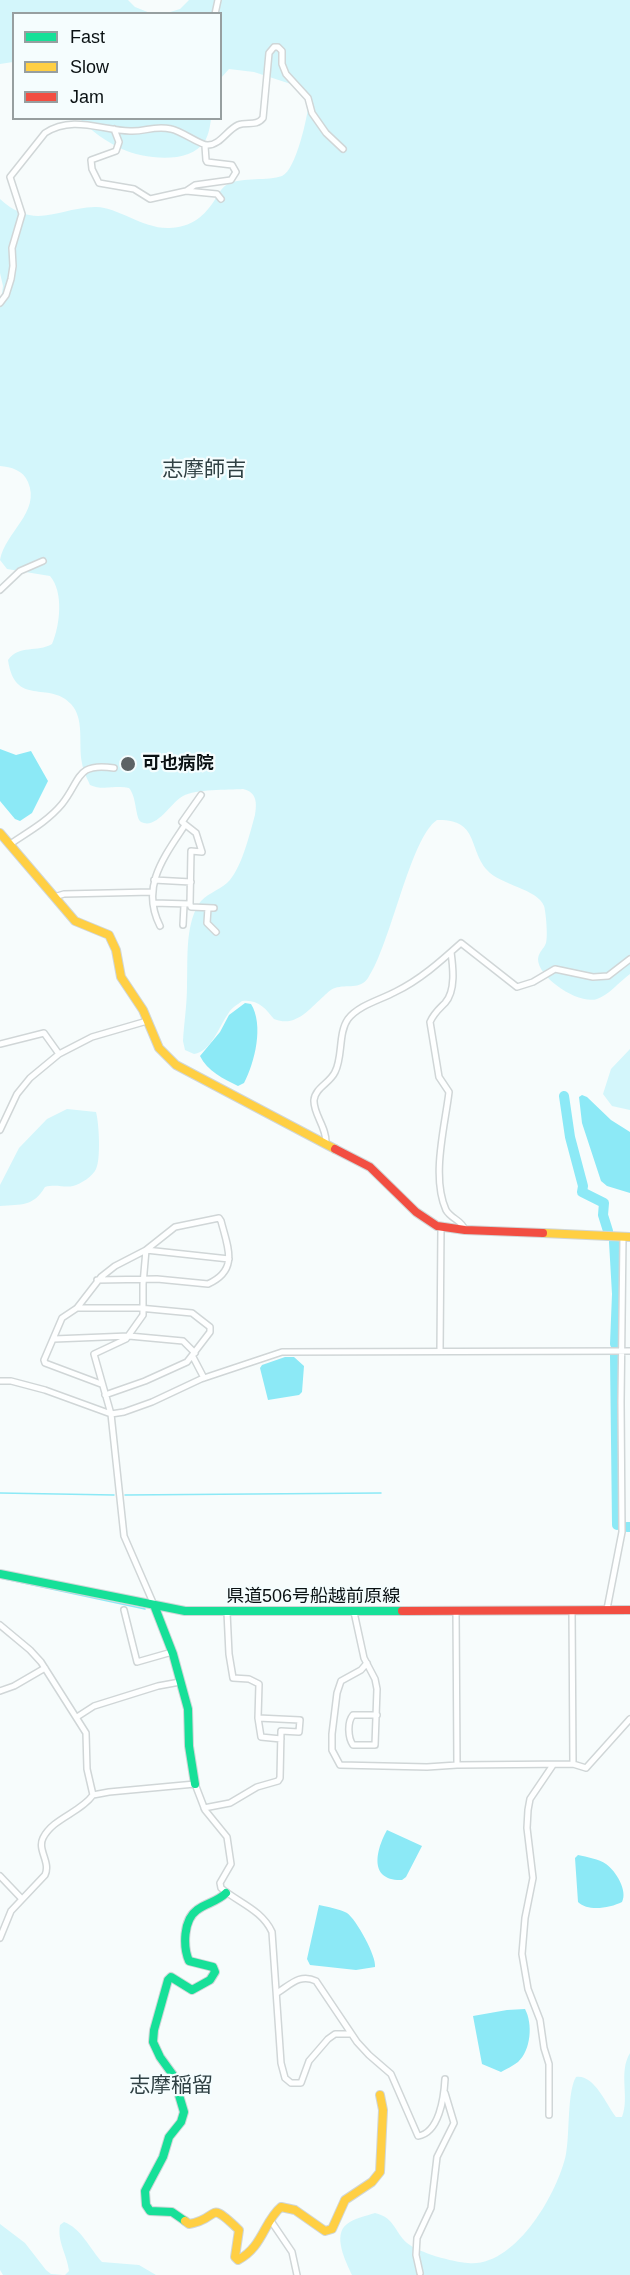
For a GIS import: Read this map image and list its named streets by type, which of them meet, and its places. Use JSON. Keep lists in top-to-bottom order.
{
  "streets": {
    "street": ["県道506号船越前原線"]
  },
  "districts": ["志摩師吉", "志摩稲留"],
  "places": ["可也病院"],
  "legend": ["Fast", "Slow", "Jam"]
}
